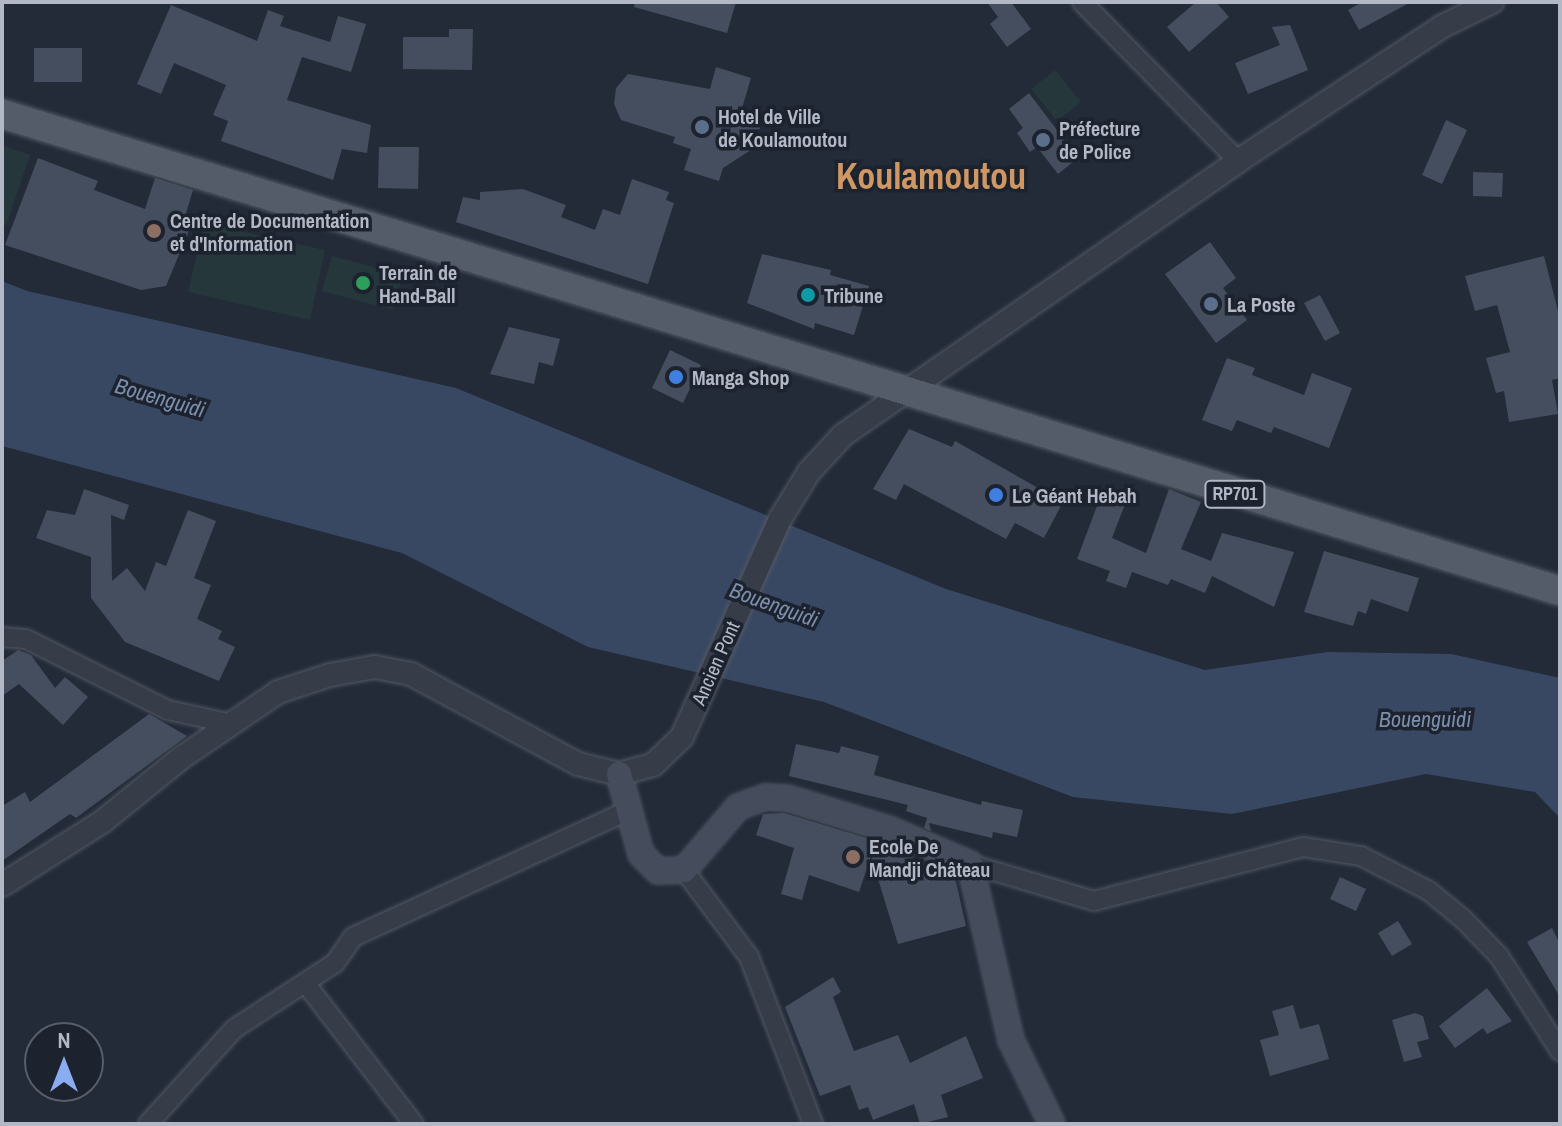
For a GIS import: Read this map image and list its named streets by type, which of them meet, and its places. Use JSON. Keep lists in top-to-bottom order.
{
  "streets": {
    "main road": ["RP701"],
    "street": ["Ancien Pont"]
  },
  "crossings": [
    ["RP701", "Ancien Pont"]
  ],
  "districts": ["Koulamoutou"],
  "water": ["Bouenguidi"],
  "places": [
    "Hotel de Ville de Koulamoutou",
    "Préfecture de Police",
    "Centre de Documentation et d'Information",
    "Terrain de Hand-Ball",
    "Tribune",
    "La Poste",
    "Manga Shop",
    "Le Géant Hebah",
    "Ecole De Mandji Château"
  ],
  "north": "top"
}
